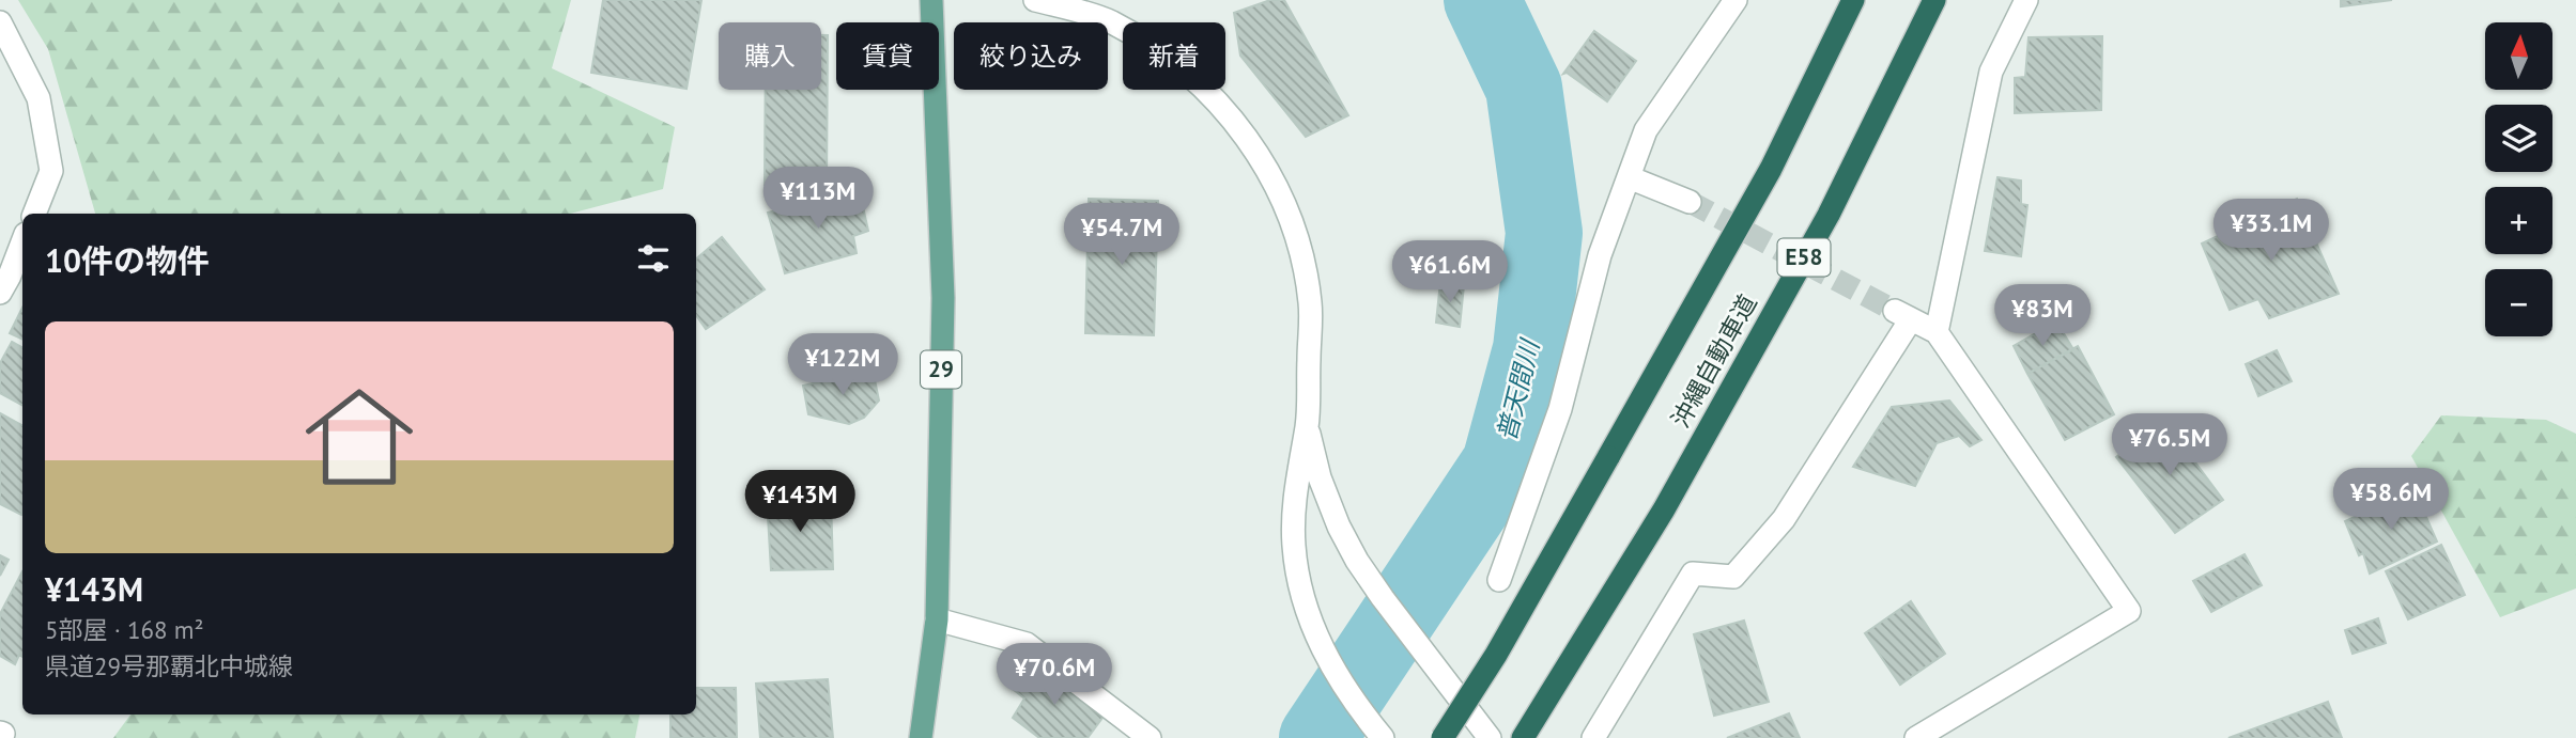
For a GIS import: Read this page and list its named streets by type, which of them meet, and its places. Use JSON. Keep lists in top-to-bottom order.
{
  "streets": {
    "highway": ["E58", "沖縄自動車道"],
    "main road": ["29"]
  },
  "water": ["普天間川"],
  "north": "top",
  "page": {
    "map_buttons": ["+", "−"],
    "chip": [
      "購入",
      "賃貸",
      "絞り込み",
      "新着"
    ],
    "price": [
      "¥113M",
      "¥33.1M",
      "¥54.7M",
      "¥61.6M",
      "¥83M",
      "¥122M",
      "¥76.5M",
      "¥58.6M",
      "¥143M",
      "¥70.6M"
    ],
    "heading": "10件の物件",
    "list": [
      {
        "name": "¥143M",
        "note": "5部屋 · 168 m² · 県道29号那覇北中城線"
      }
    ]
  }
}
